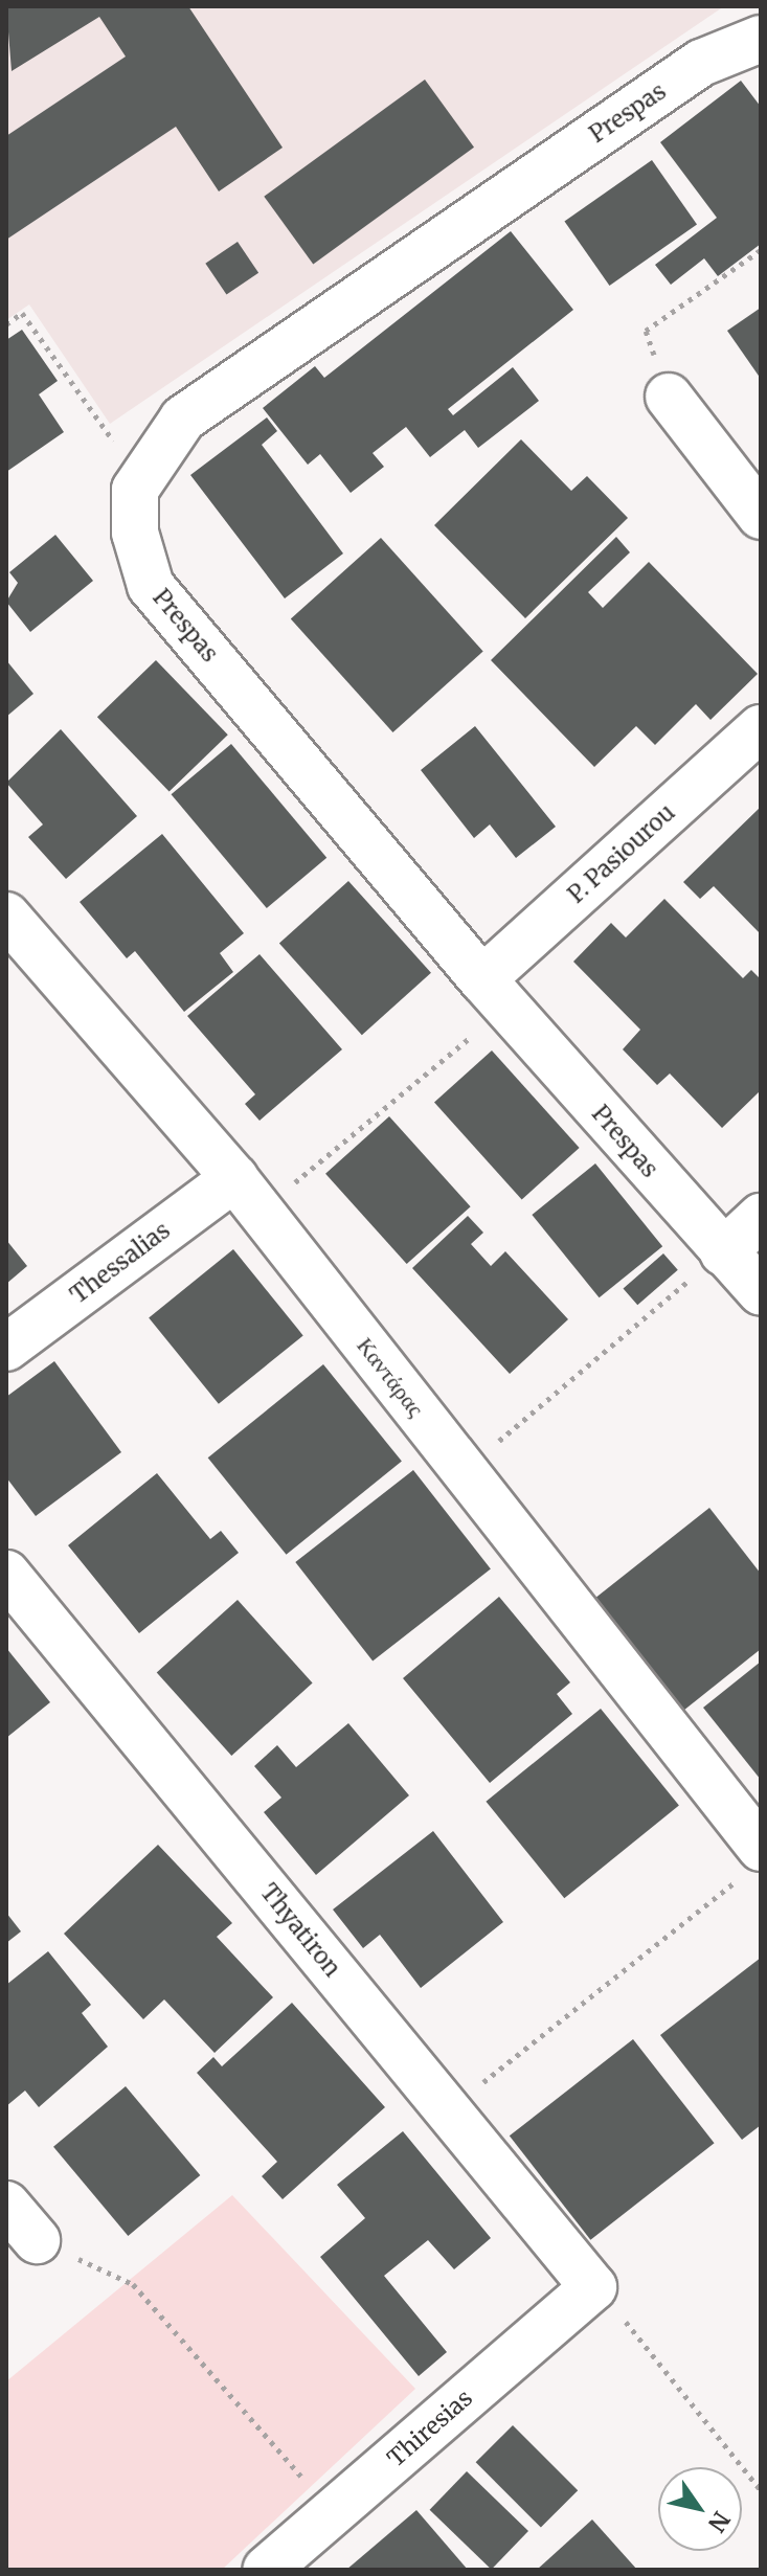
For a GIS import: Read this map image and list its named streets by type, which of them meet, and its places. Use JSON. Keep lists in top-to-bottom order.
{
  "streets": {
    "street": [
      "Prespas",
      "P. Pasiourou",
      "Thessalias",
      "Καντάρας",
      "Thyatiron",
      "Thiresias"
    ]
  },
  "crossings": [
    ["Prespas", "P. Pasiourou"],
    ["Thessalias", "Καντάρας"],
    ["Thyatiron", "Thiresias"]
  ],
  "north": "bottom right"
}
